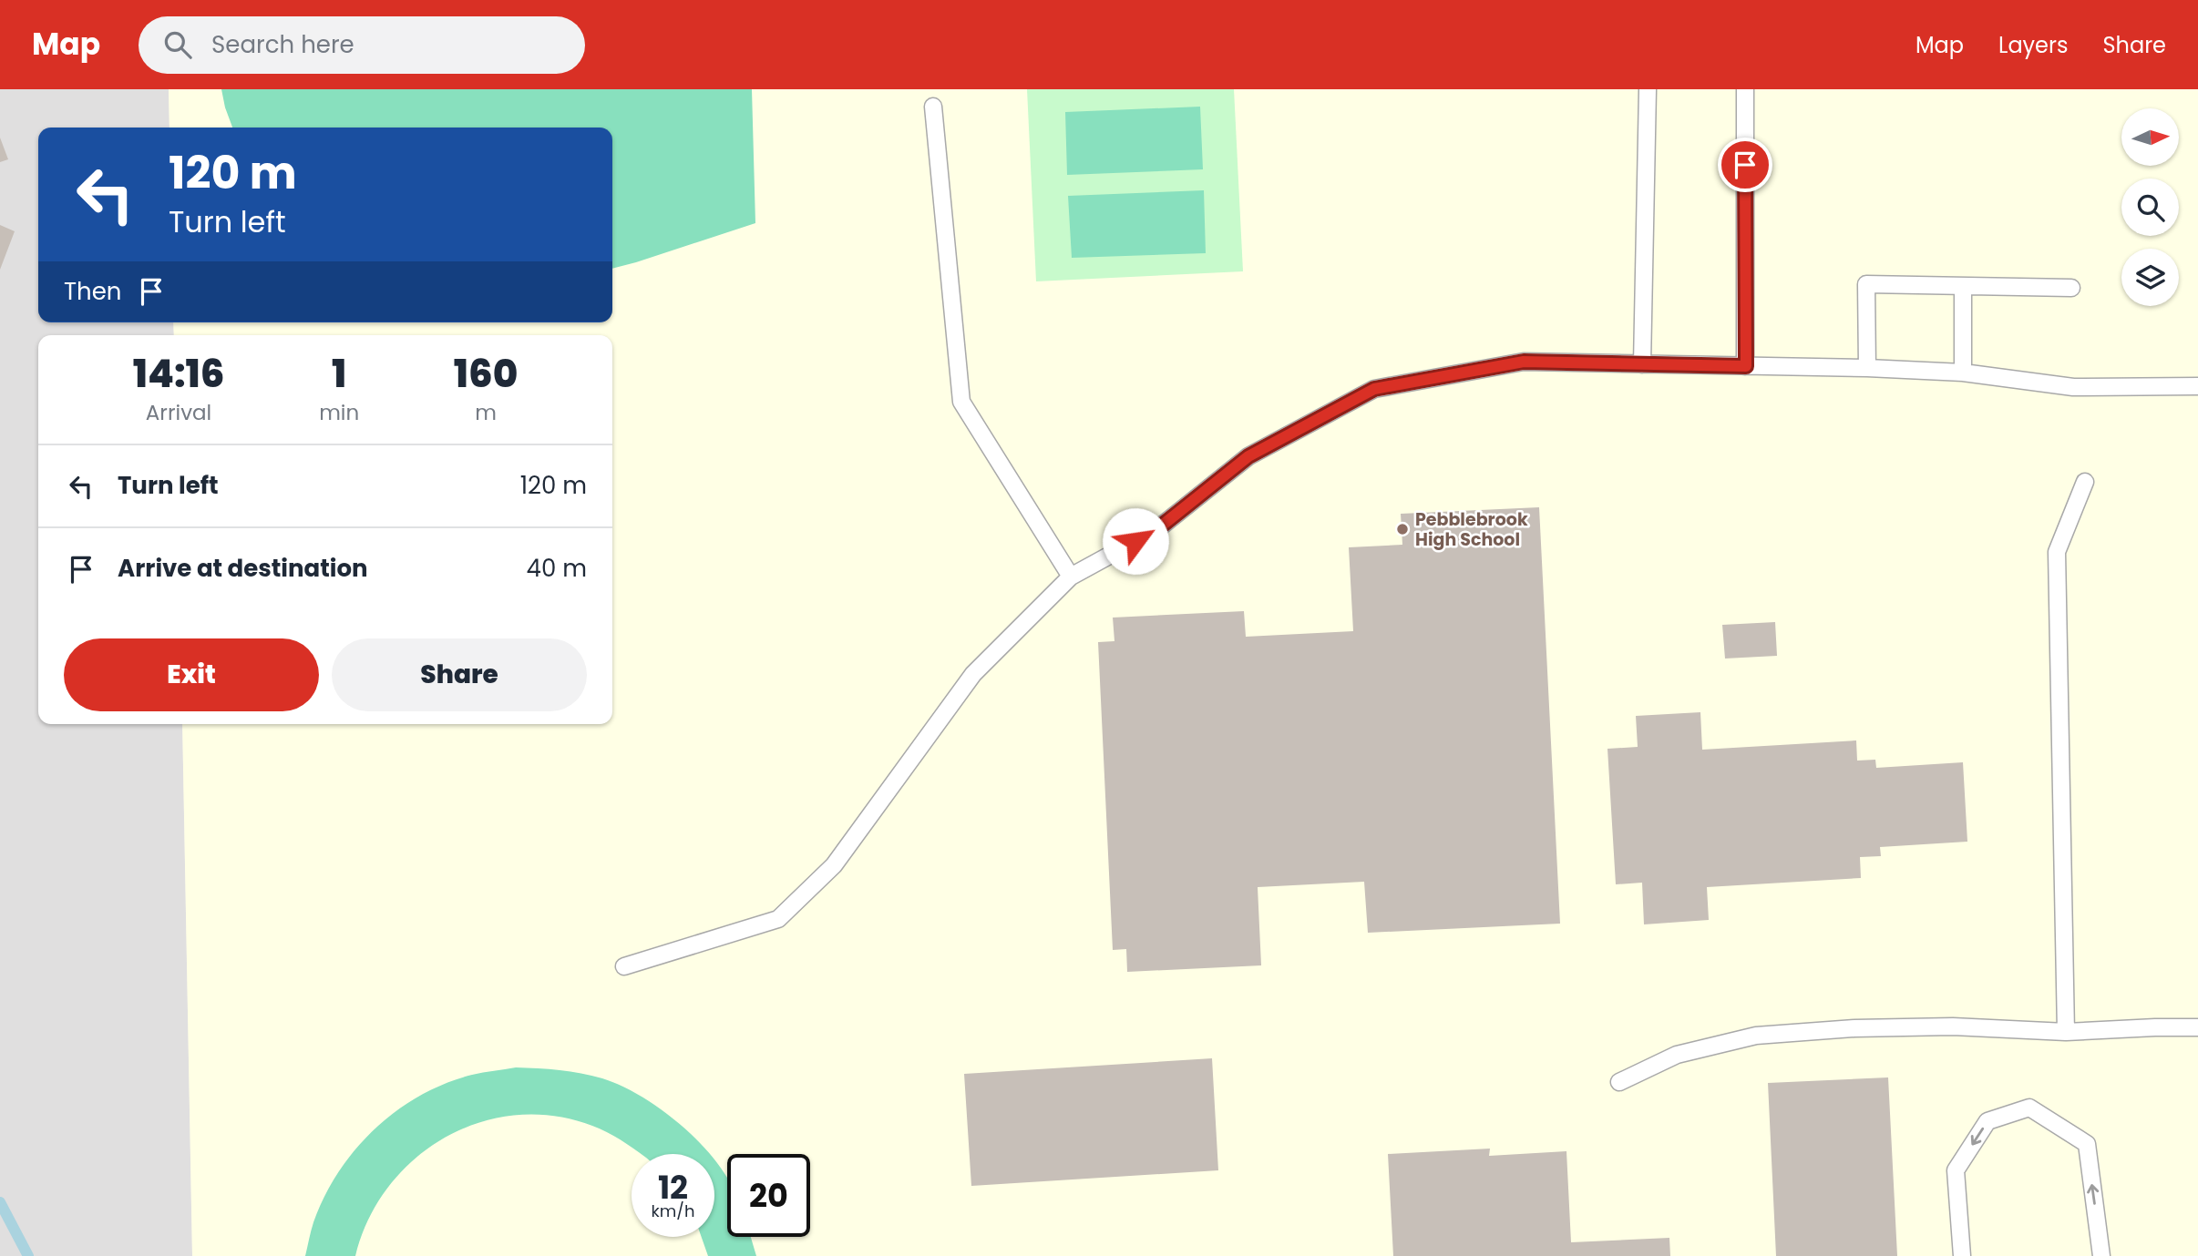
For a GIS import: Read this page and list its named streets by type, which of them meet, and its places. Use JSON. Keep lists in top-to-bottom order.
{
  "places": ["Pebblebrook High School"],
  "north": "right",
  "page": {
    "header": "Map",
    "search": "Search here",
    "nav": ["Map", "Layers", "Share"],
    "turn": ["120 m", "Turn left"],
    "then": "Then",
    "eta": [
      "14:16",
      "Arrival",
      "1",
      "min",
      "160",
      "m"
    ],
    "list": [
      {
        "name": "Turn left",
        "value": "120 m"
      },
      {
        "name": "Arrive at destination",
        "value": "40 m"
      }
    ],
    "buttons": ["Exit", "Share"],
    "speed": "12 km/h",
    "limit": "20"
  }
}
